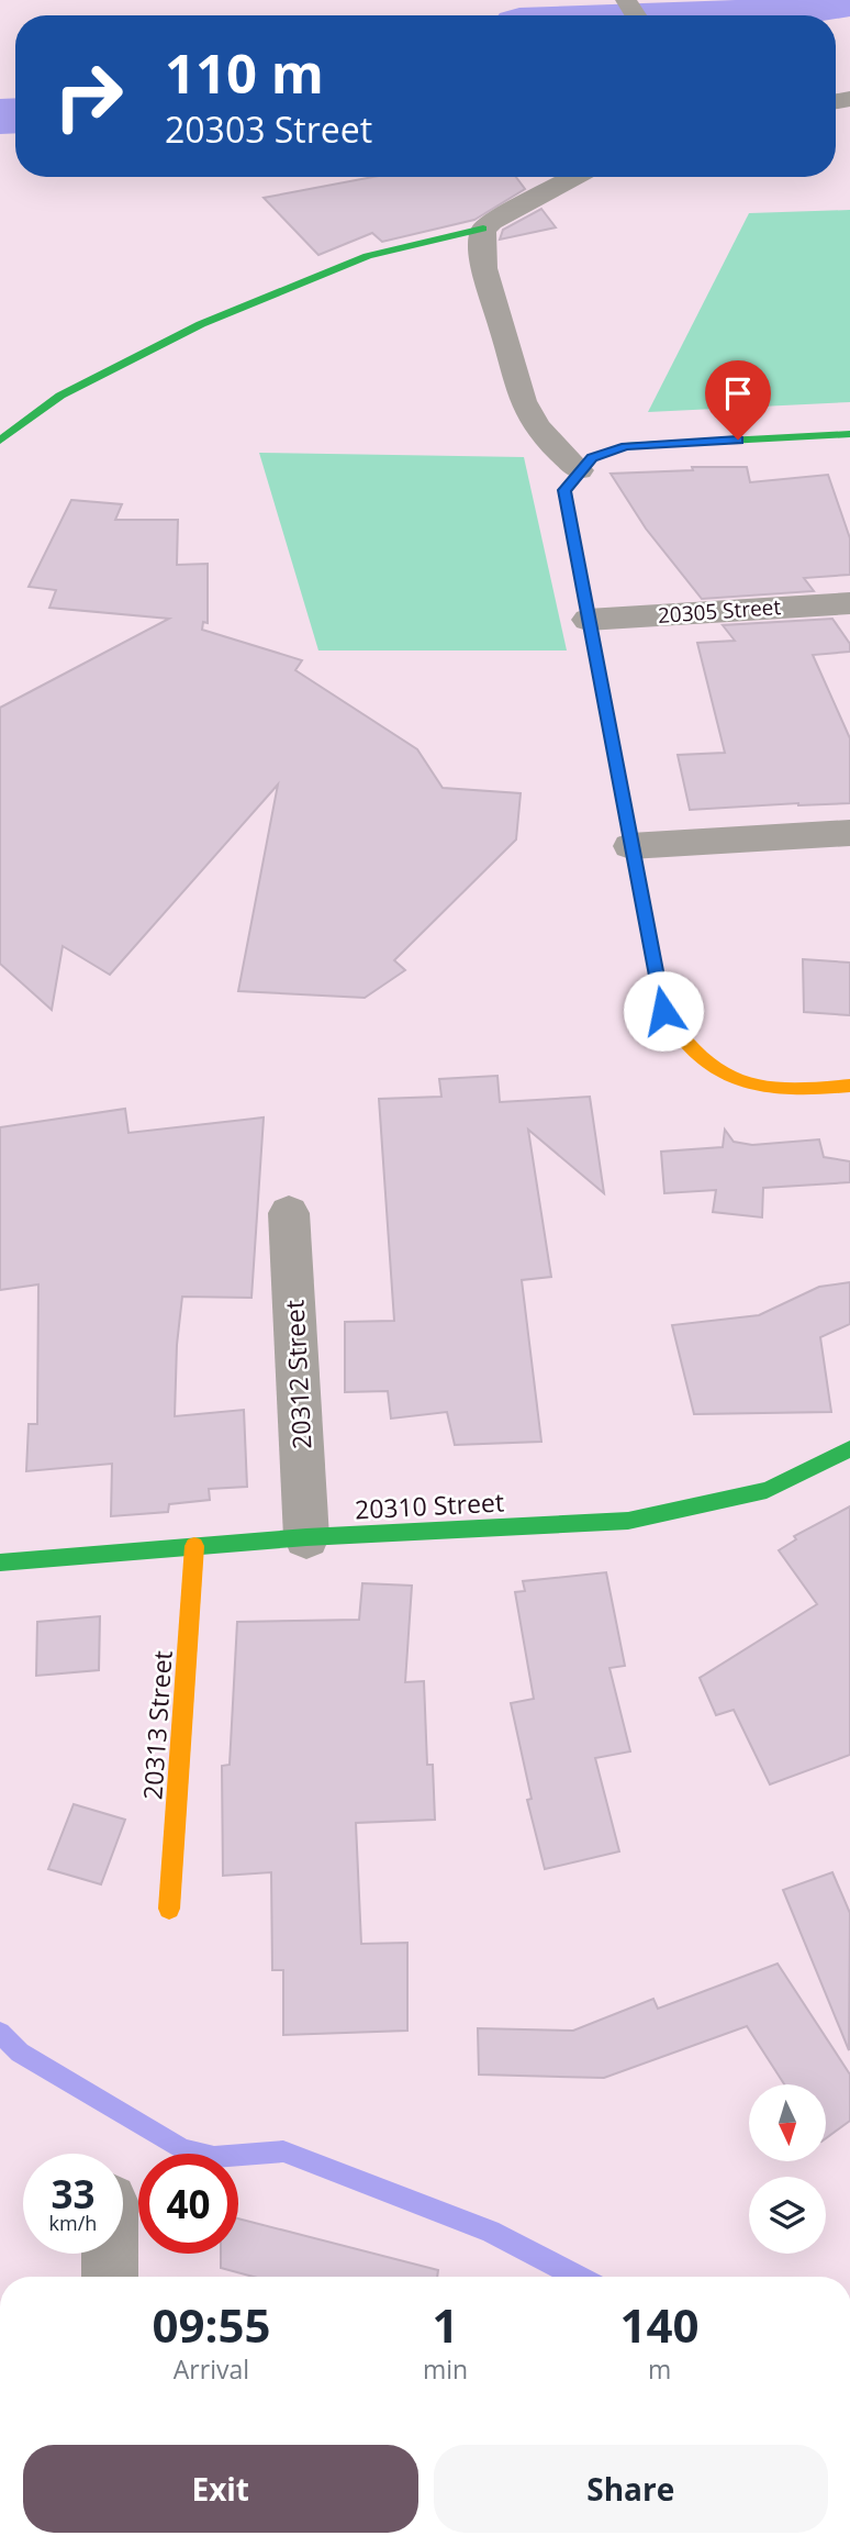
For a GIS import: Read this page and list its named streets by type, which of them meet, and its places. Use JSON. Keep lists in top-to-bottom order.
{
  "streets": {
    "street": [
      "20305 Street",
      "20312 Street",
      "20310 Street",
      "20313 Street"
    ]
  },
  "crossings": [
    ["20312 Street", "20310 Street"],
    ["20310 Street", "20313 Street"]
  ],
  "north": "bottom",
  "page": {
    "turn": ["110 m", "20303 Street"],
    "speed": "33 km/h",
    "limit": "40",
    "eta": [
      "09:55",
      "Arrival",
      "1",
      "min",
      "140",
      "m"
    ],
    "buttons": ["Exit", "Share"]
  }
}
